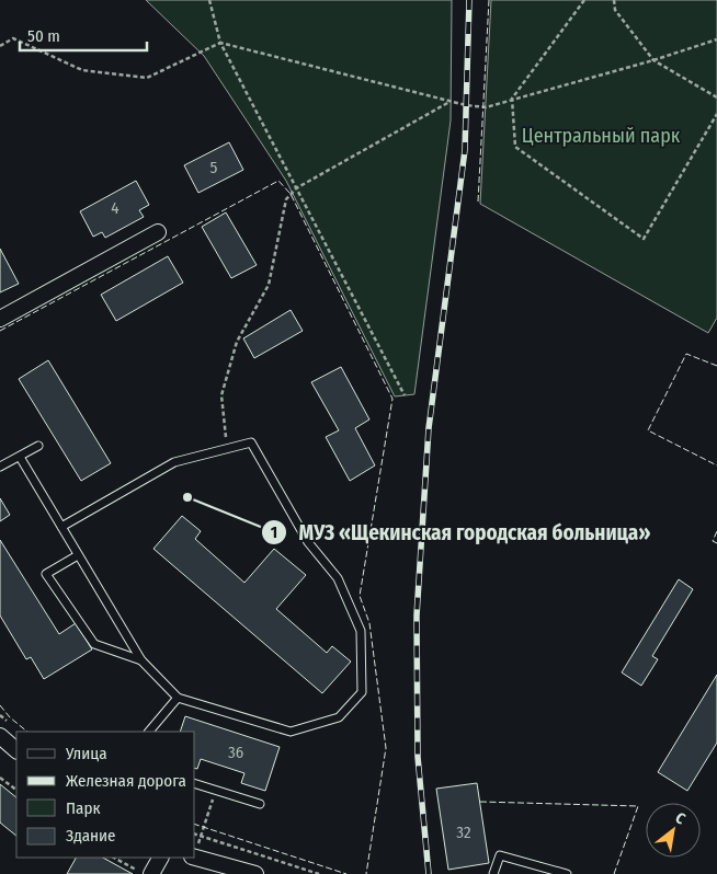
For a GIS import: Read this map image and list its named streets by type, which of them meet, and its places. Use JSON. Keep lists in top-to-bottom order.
{
  "parks": ["Центральный парк"],
  "places": ["МУЗ «Щекинская городская больница»"],
  "house_numbers": [
    "5",
    "4",
    "36",
    "32"
  ],
  "legend": [
    "Улица",
    "Железная дорога",
    "Парк",
    "Здание"
  ],
  "scale_bar": "50 m",
  "north": "top right"
}
